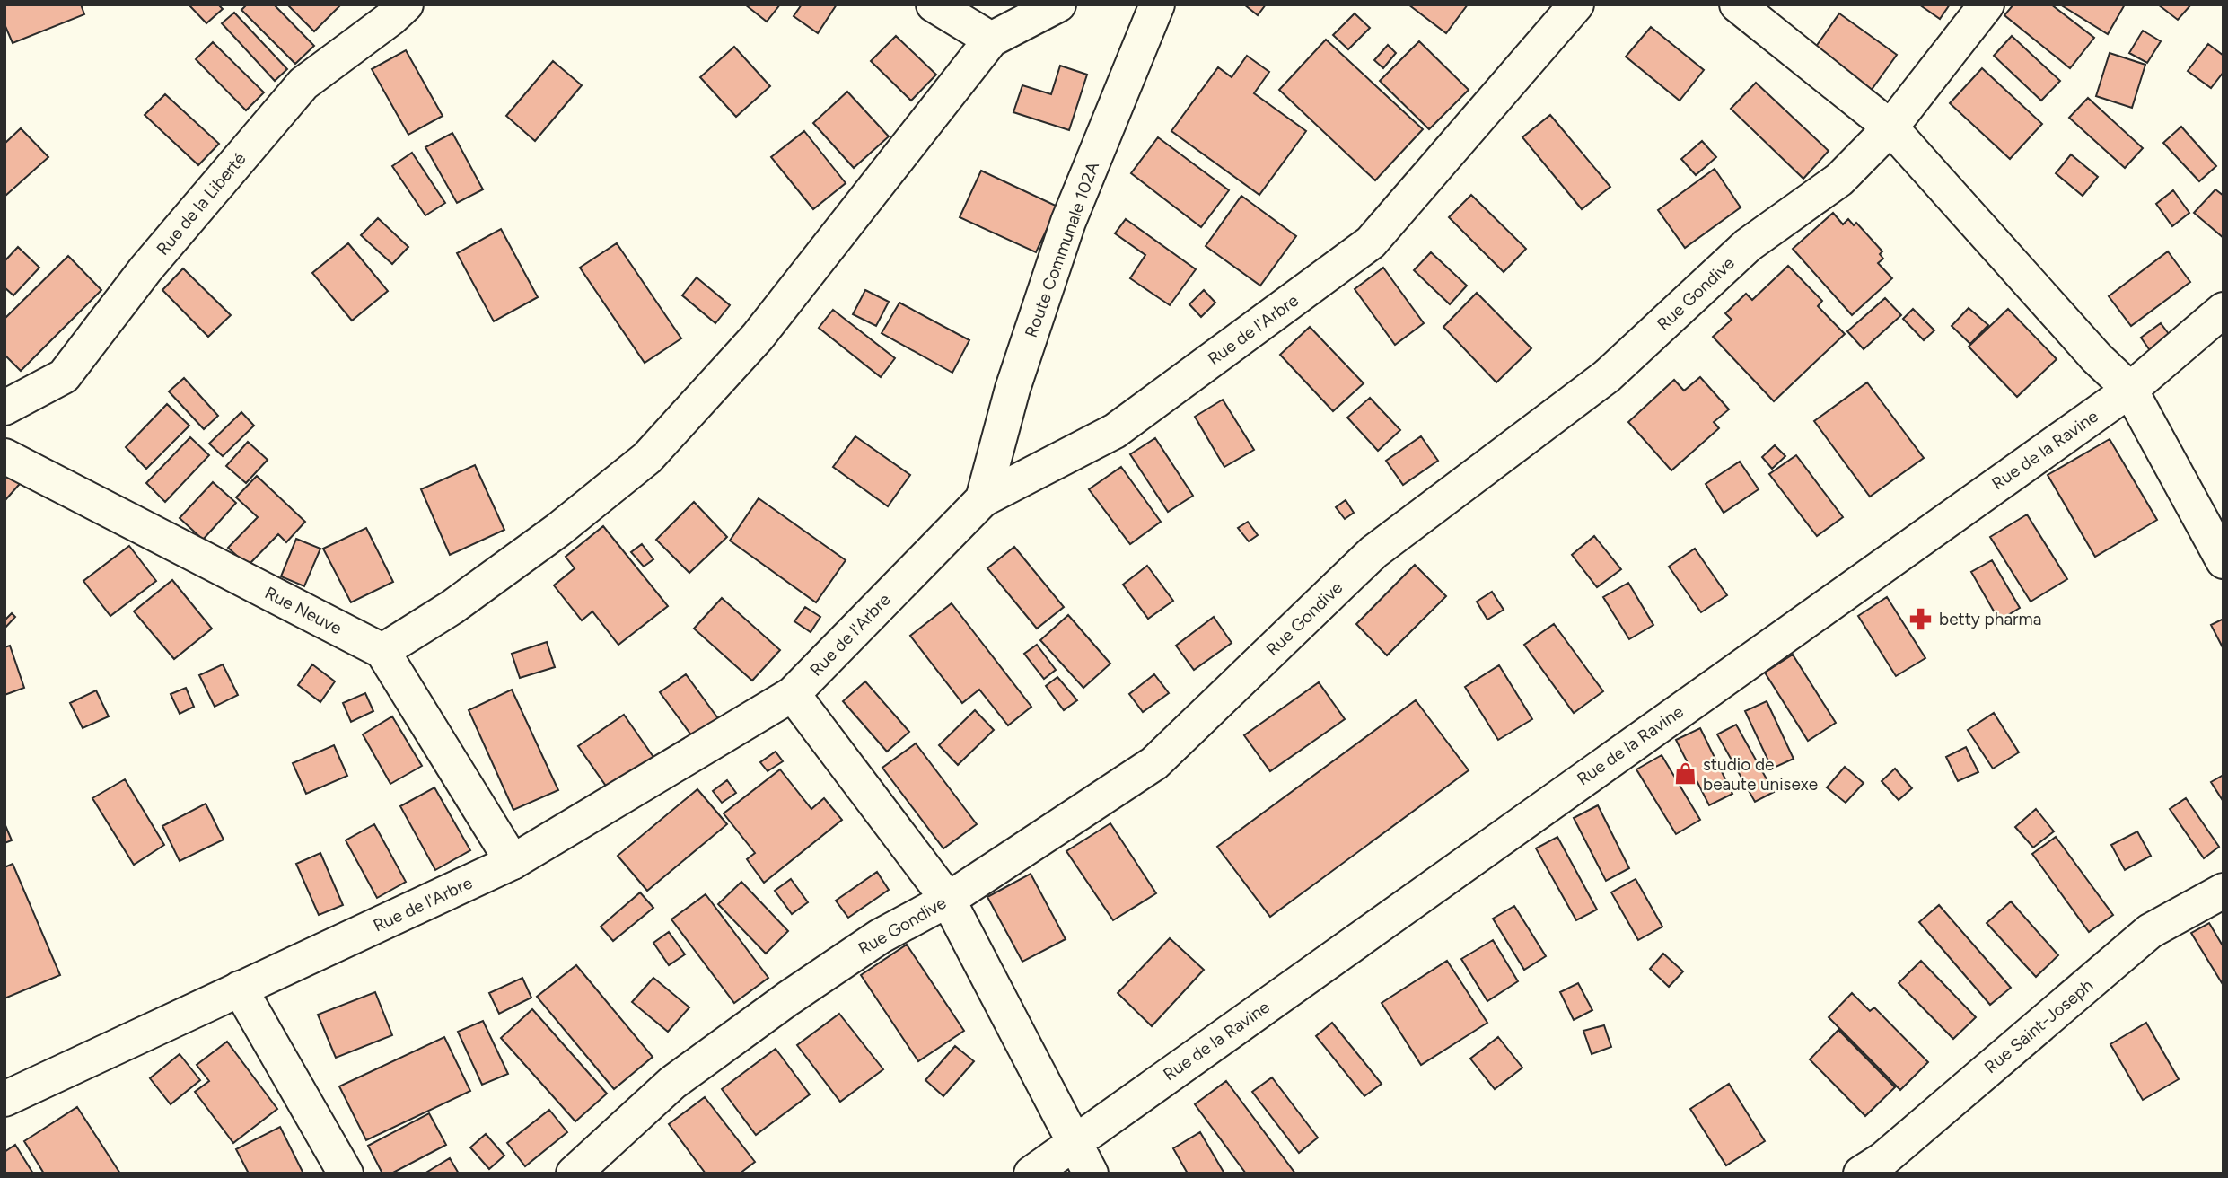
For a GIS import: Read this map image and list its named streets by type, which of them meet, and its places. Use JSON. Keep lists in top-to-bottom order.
{
  "streets": {
    "street": [
      "Rue de la Liberté",
      "Route Communale 102A",
      "Rue Gondive",
      "Rue de l'Arbre",
      "Rue de la Ravine",
      "Rue Neuve",
      "Rue Saint-Joseph"
    ]
  },
  "crossings": [
    ["Route Communale 102A", "Rue de l'Arbre"]
  ],
  "places": {
    "pharmacy": ["betty pharma"],
    "shop": ["studio de beaute unisexe"]
  }
}
